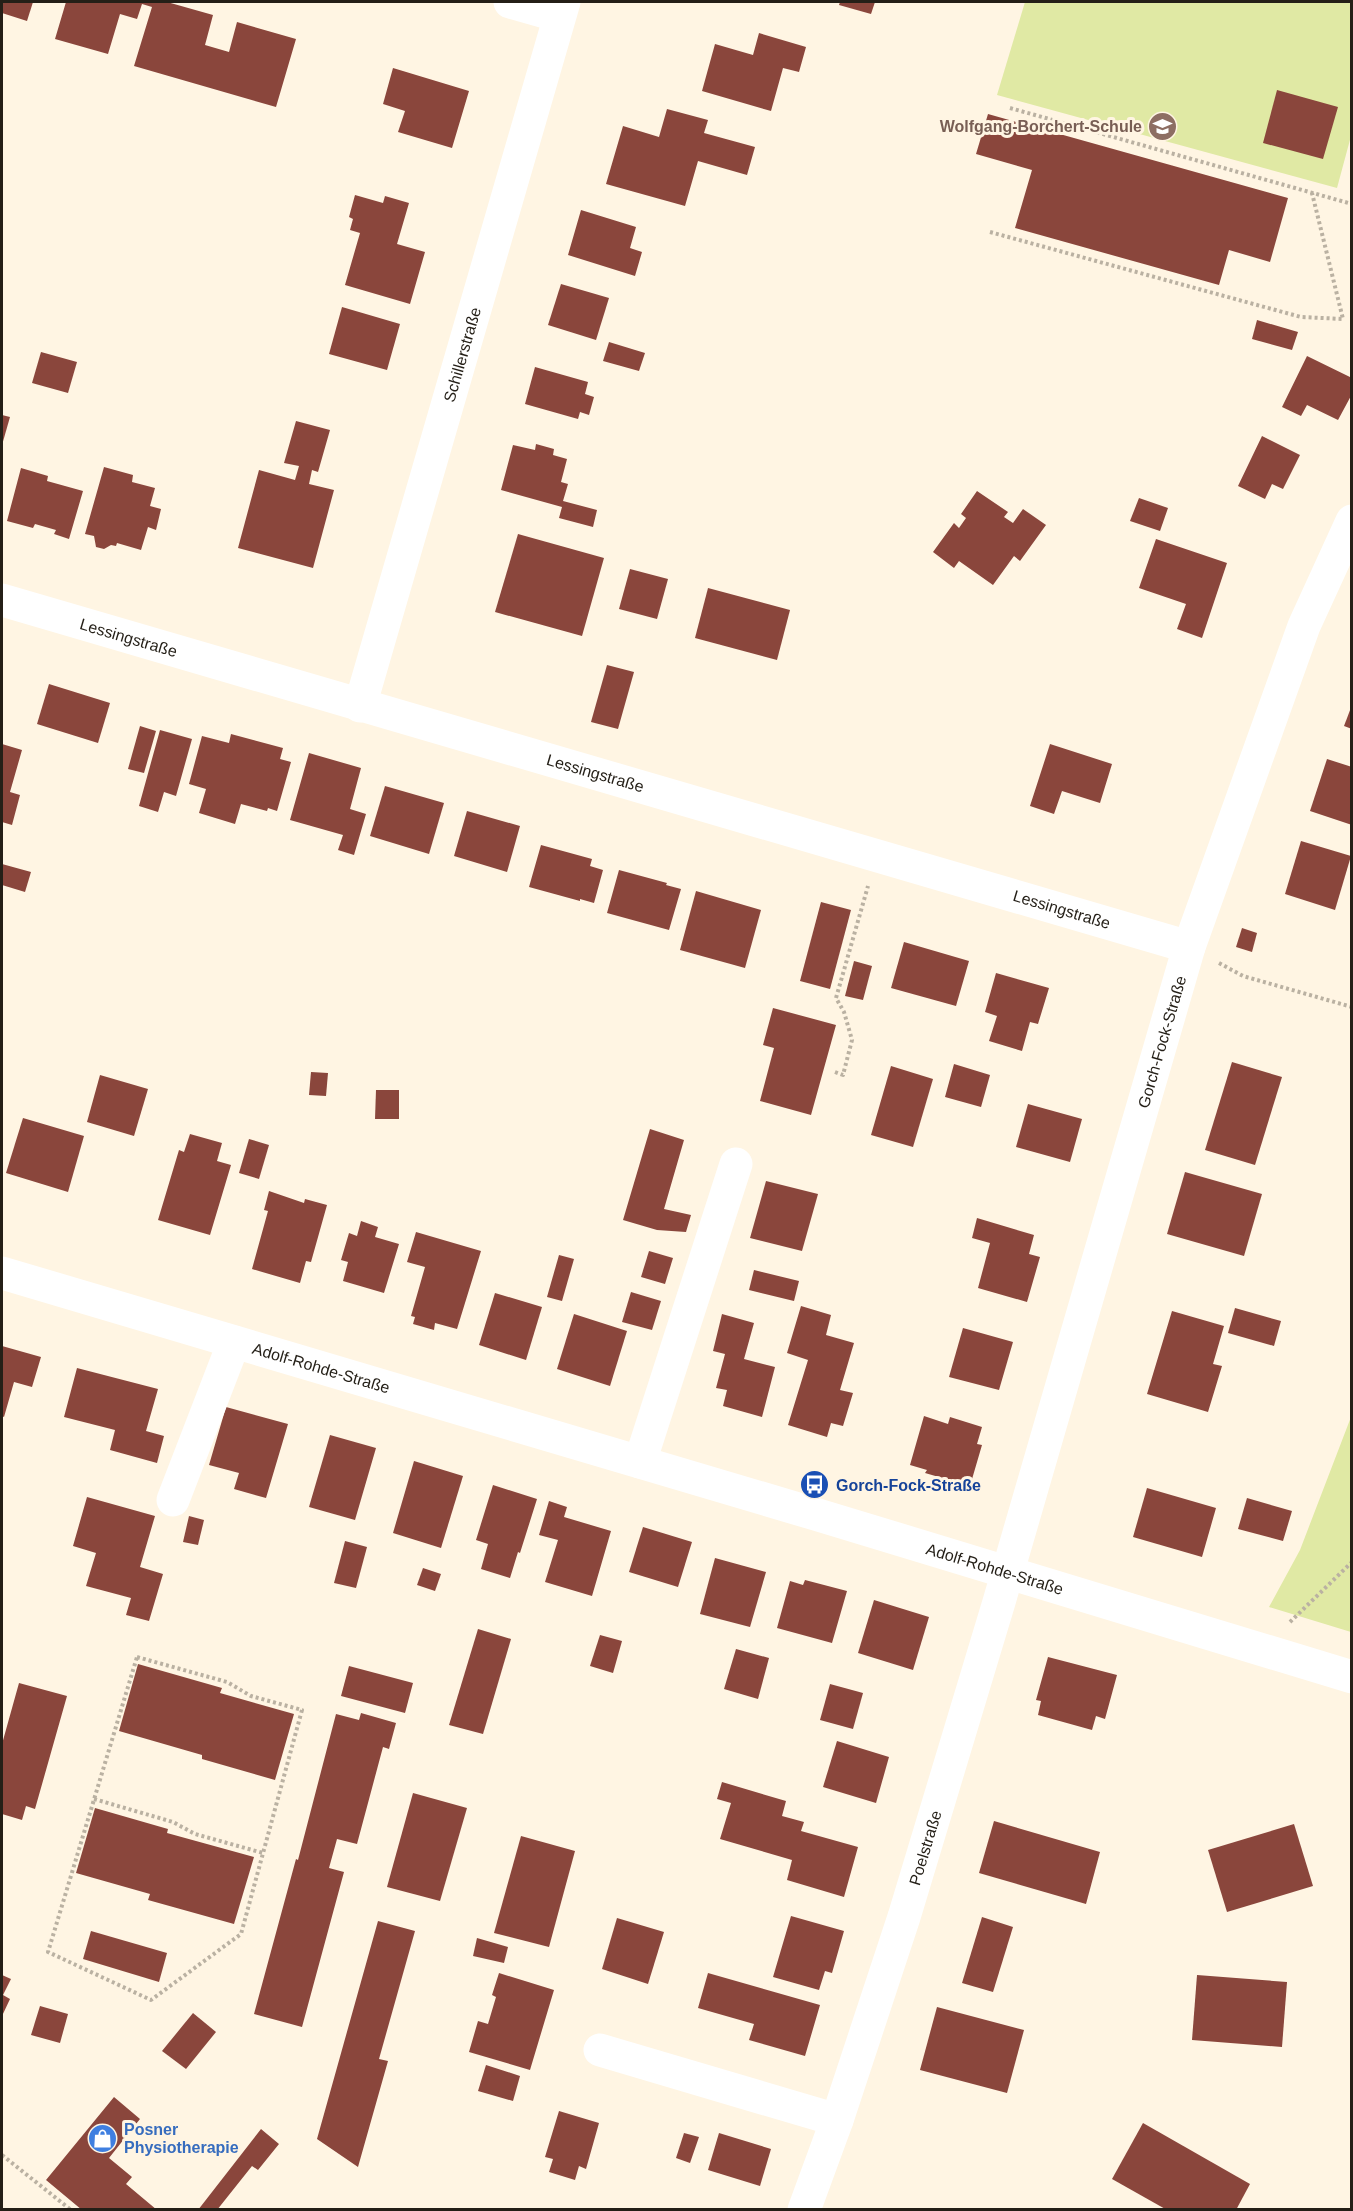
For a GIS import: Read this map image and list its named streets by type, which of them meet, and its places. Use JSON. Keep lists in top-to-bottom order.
{
  "streets": {
    "street": [
      "Schillerstraße",
      "Lessingstraße",
      "Gorch-Fock-Straße",
      "Adolf-Rohde-Straße",
      "Poelstraße"
    ]
  },
  "crossings": [
    ["Schillerstraße", "Lessingstraße"],
    ["Lessingstraße", "Gorch-Fock-Straße"],
    ["Gorch-Fock-Straße", "Adolf-Rohde-Straße"],
    ["Gorch-Fock-Straße", "Poelstraße"],
    ["Adolf-Rohde-Straße", "Poelstraße"]
  ],
  "places": {
    "school or university": ["Wolfgang-Borchert-Schule"],
    "bus stop": ["Gorch-Fock-Straße"],
    "shop": ["Posner Physiotherapie"]
  }
}
